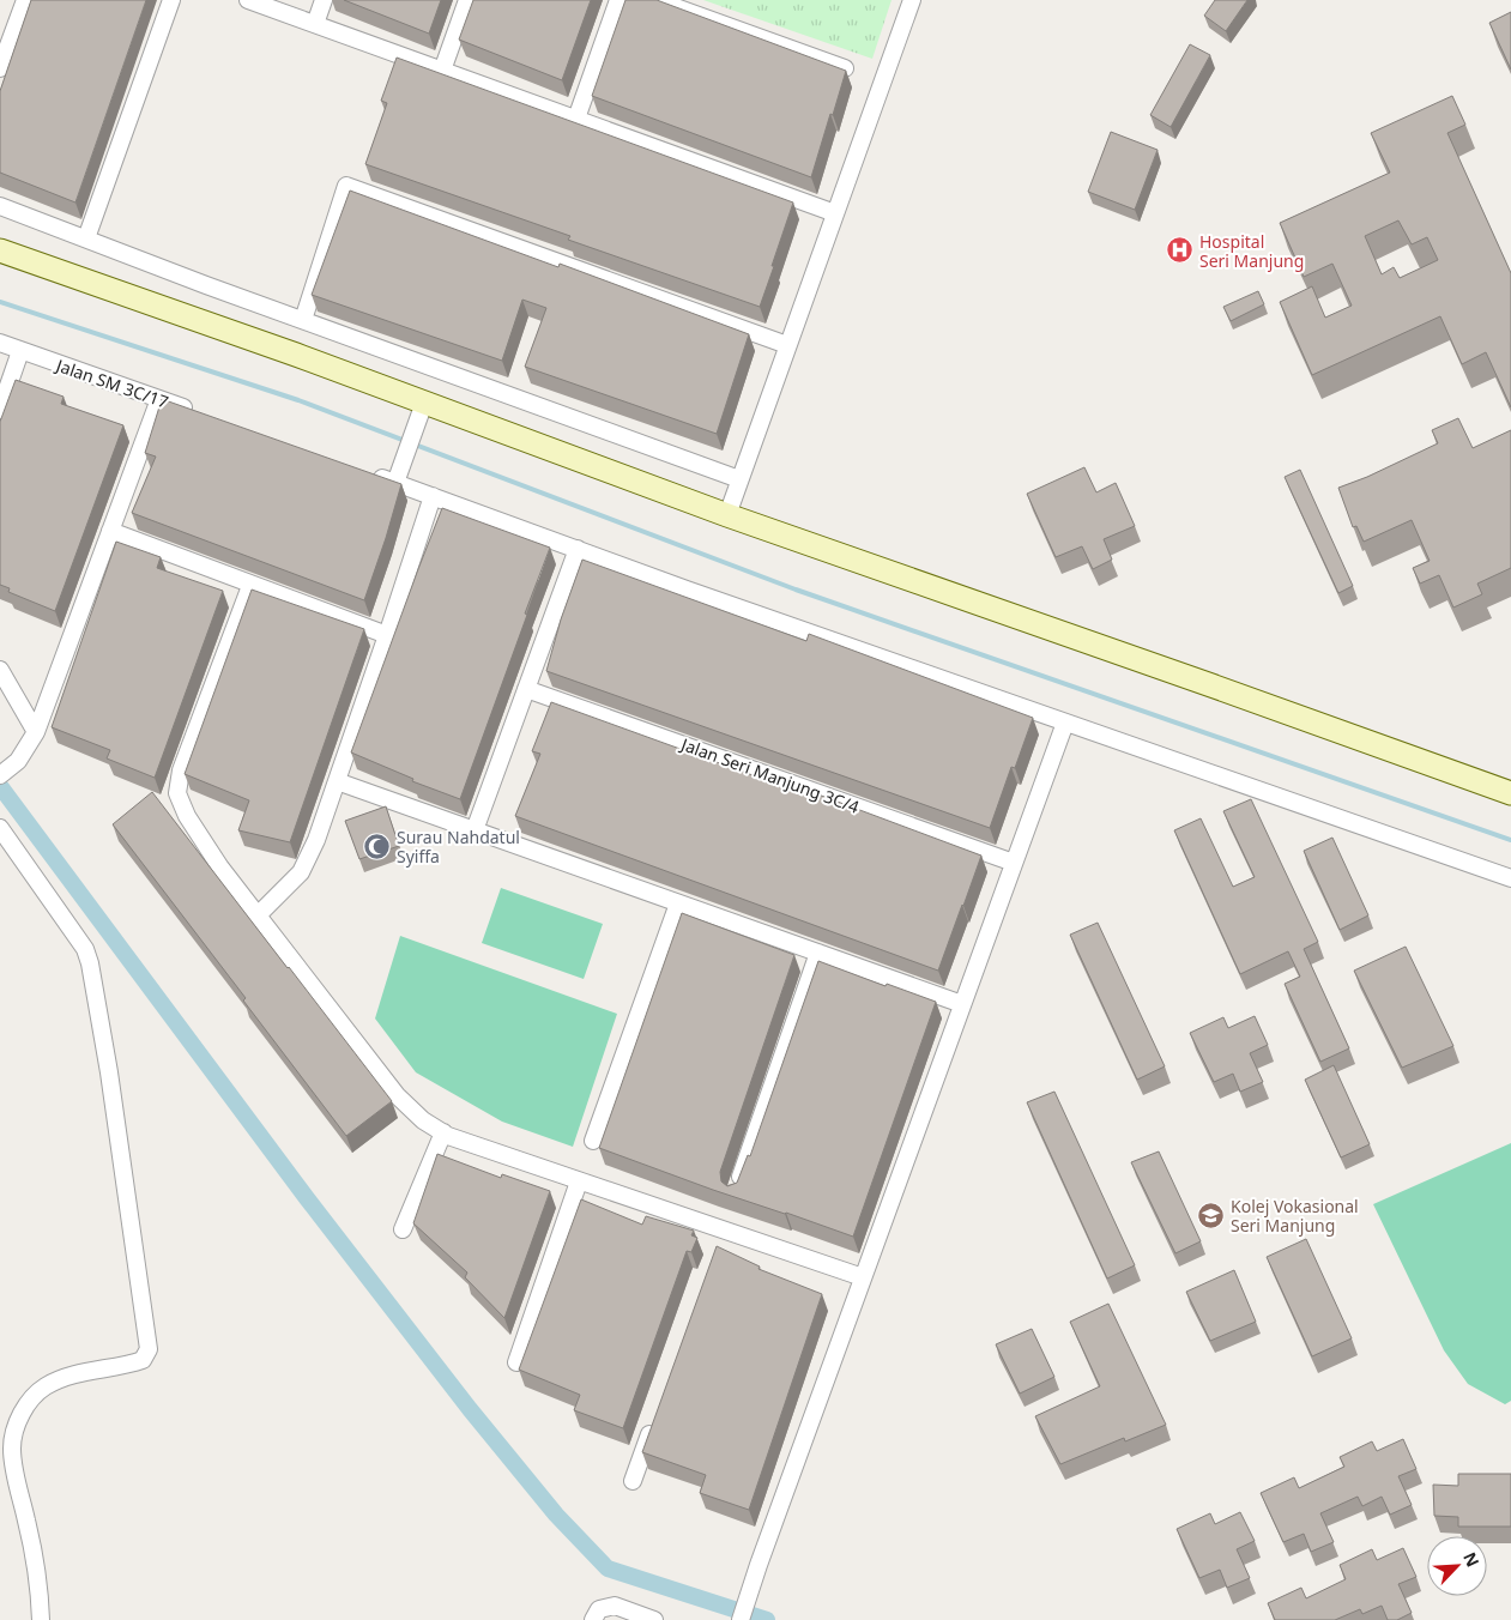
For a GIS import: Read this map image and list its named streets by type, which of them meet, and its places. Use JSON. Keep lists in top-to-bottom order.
{
  "streets": {
    "street": ["Jalan SM 3C/17", "Jalan Seri Manjung 3C/4"]
  },
  "places": {
    "hospital": ["Hospital Seri Manjung"],
    "mosque": ["Surau Nahdatul Syiffa"],
    "school or university": ["Kolej Vokasional Seri Manjung"]
  },
  "north": "top right"
}
